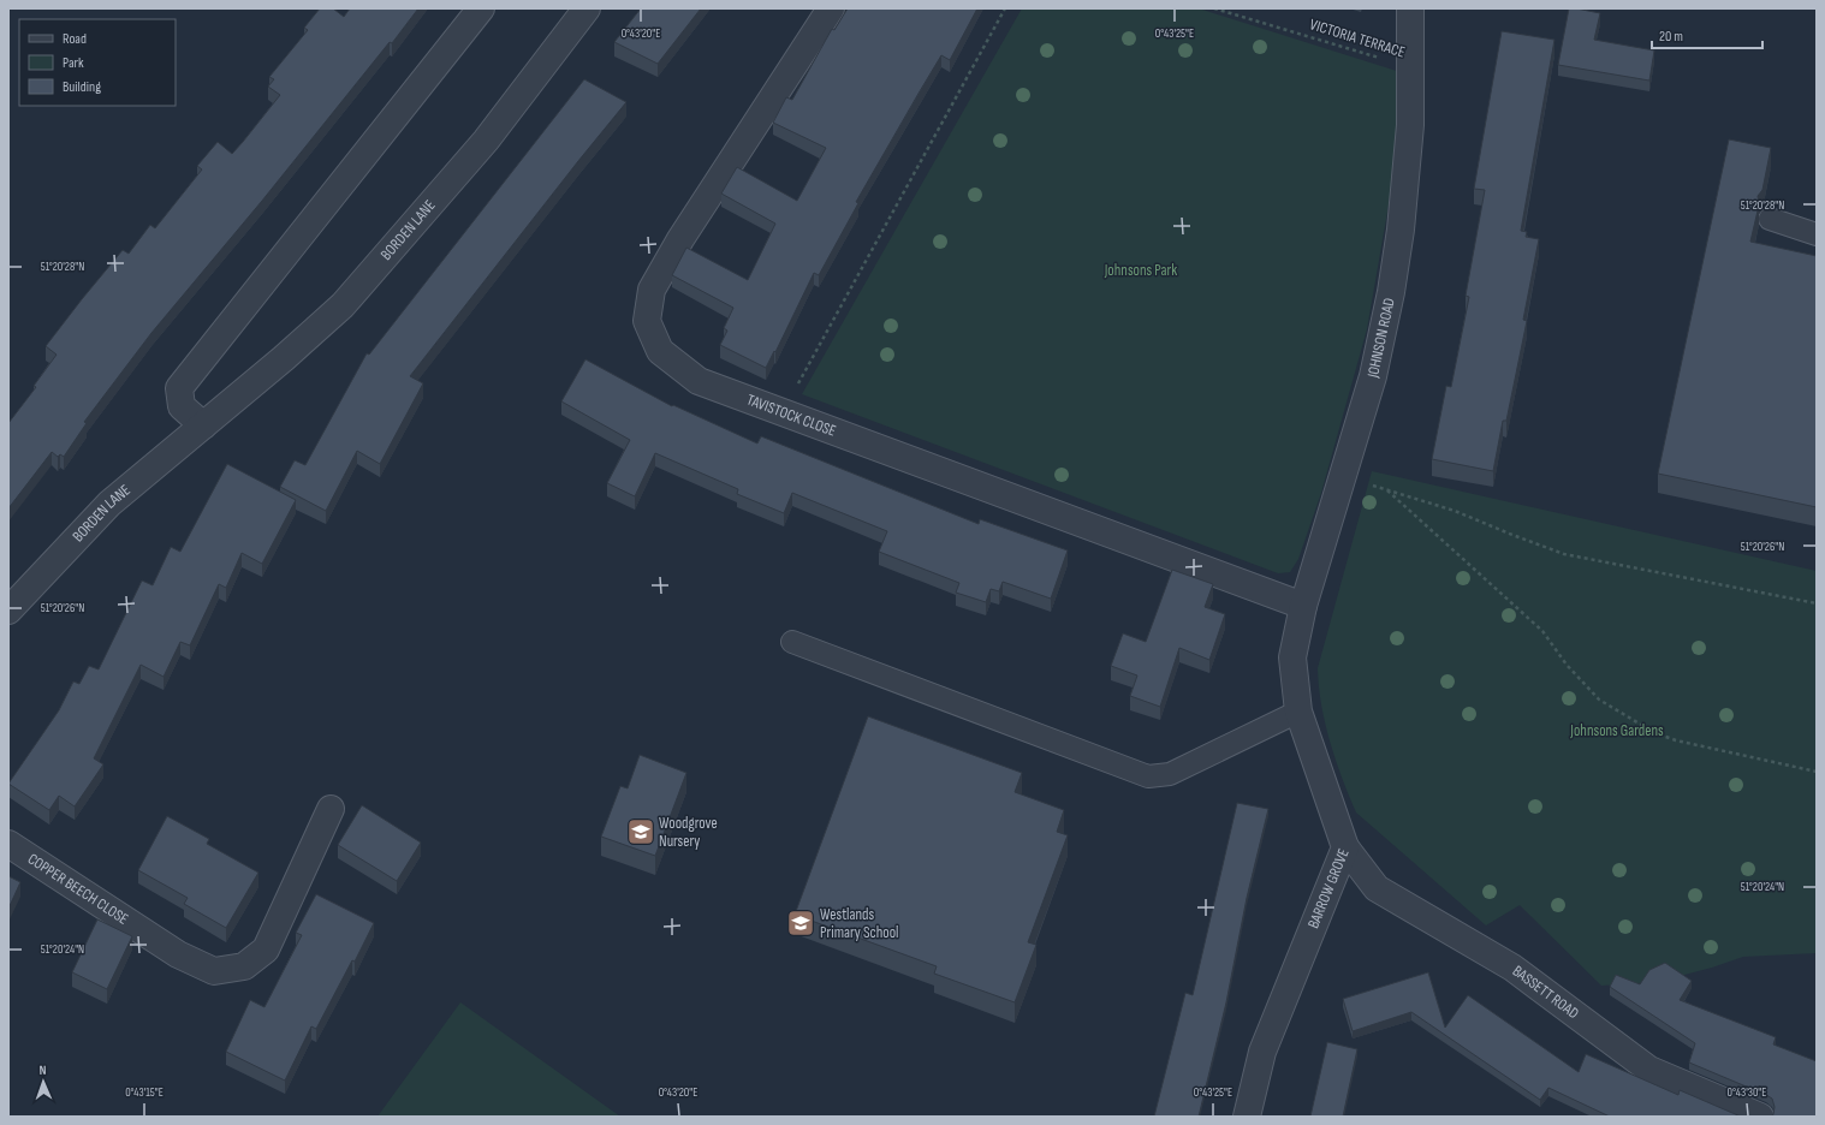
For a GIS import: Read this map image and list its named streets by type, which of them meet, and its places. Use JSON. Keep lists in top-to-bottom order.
{
  "streets": {
    "street": [
      "BORDEN LANE",
      "JOHNSON ROAD",
      "TAVISTOCK CLOSE",
      "BARROW GROVE",
      "COPPER BEECH CLOSE",
      "BASSETT ROAD"
    ],
    "path": ["VICTORIA TERRACE"]
  },
  "crossings": [
    ["VICTORIA TERRACE", "JOHNSON ROAD"],
    ["JOHNSON ROAD", "TAVISTOCK CLOSE"],
    ["JOHNSON ROAD", "BARROW GROVE"],
    ["BARROW GROVE", "BASSETT ROAD"]
  ],
  "parks": ["Johnsons Park", "Johnsons Gardens"],
  "places": {
    "school or university": ["Woodgrove Nursery", "Westlands Primary School"]
  },
  "legend": ["Road", "Park", "Building"],
  "scale_bar": "20 m",
  "north": "top",
  "coordinates": [
    "0°43'20\"E",
    "0°43'25\"E",
    "51°20'28\"N",
    "51°20'26\"N",
    "51°20'24\"N",
    "0°43'15\"E",
    "0°43'30\"E"
  ]
}
